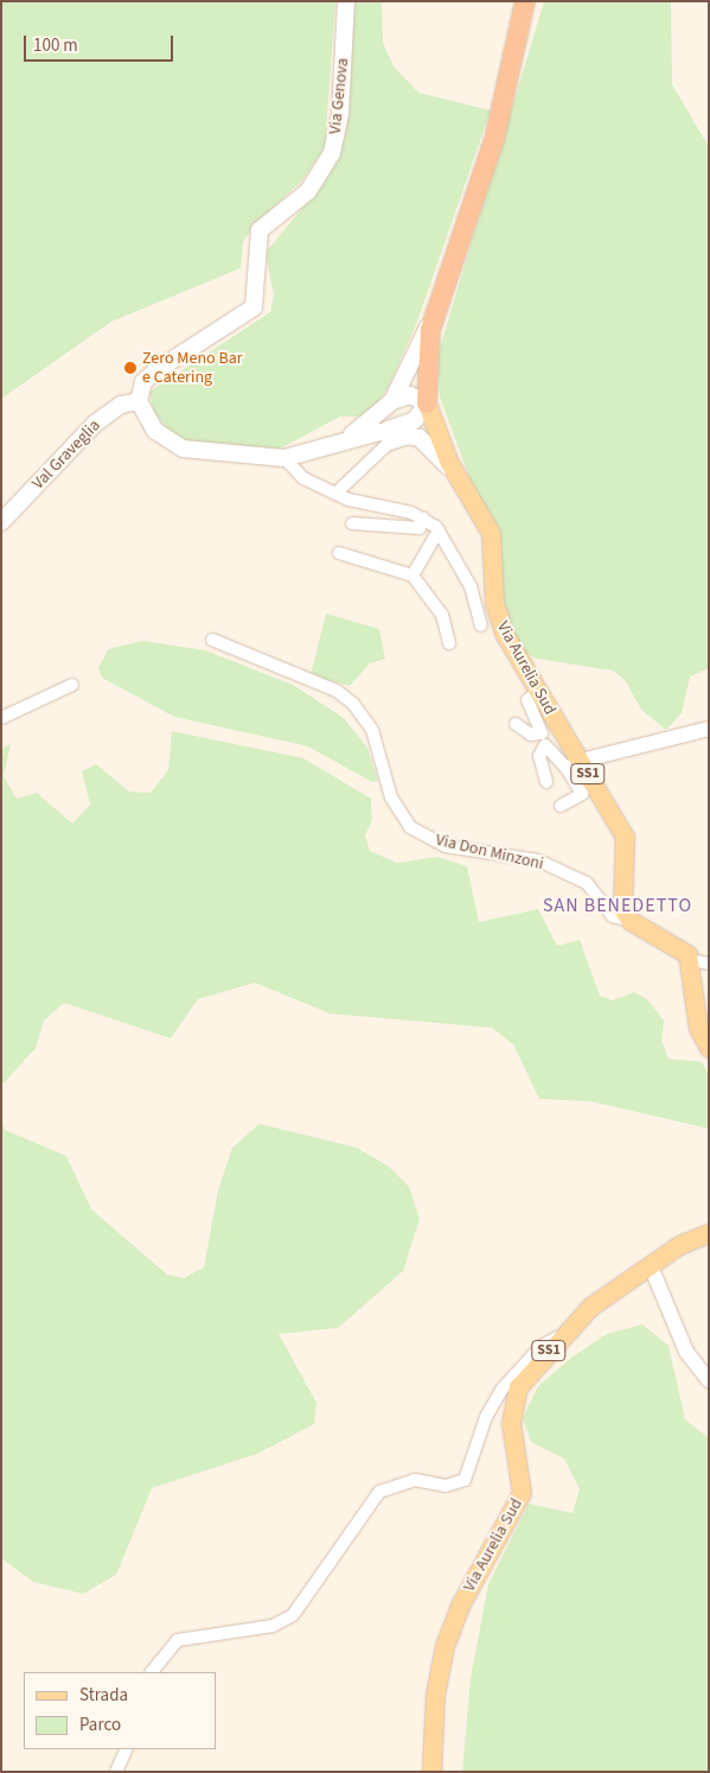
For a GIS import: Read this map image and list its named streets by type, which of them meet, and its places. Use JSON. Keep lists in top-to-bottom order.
{
  "streets": {
    "main road": [
      "Via Genova",
      "Val Graveglia",
      "Via Aurelia Sud",
      "SS1"
    ],
    "street": ["Via Don Minzoni"]
  },
  "crossings": [
    ["Via Genova", "Val Graveglia"],
    ["Via Genova", "Via Aurelia Sud"],
    ["Val Graveglia", "Via Aurelia Sud"],
    ["Via Aurelia Sud", "SS1"],
    ["Via Aurelia Sud", "Via Don Minzoni"]
  ],
  "districts": ["SAN BENEDETTO"],
  "places": ["Zero Meno Bar e Catering"],
  "legend": ["Strada", "Parco"],
  "scale_bar": "100 m"
}
